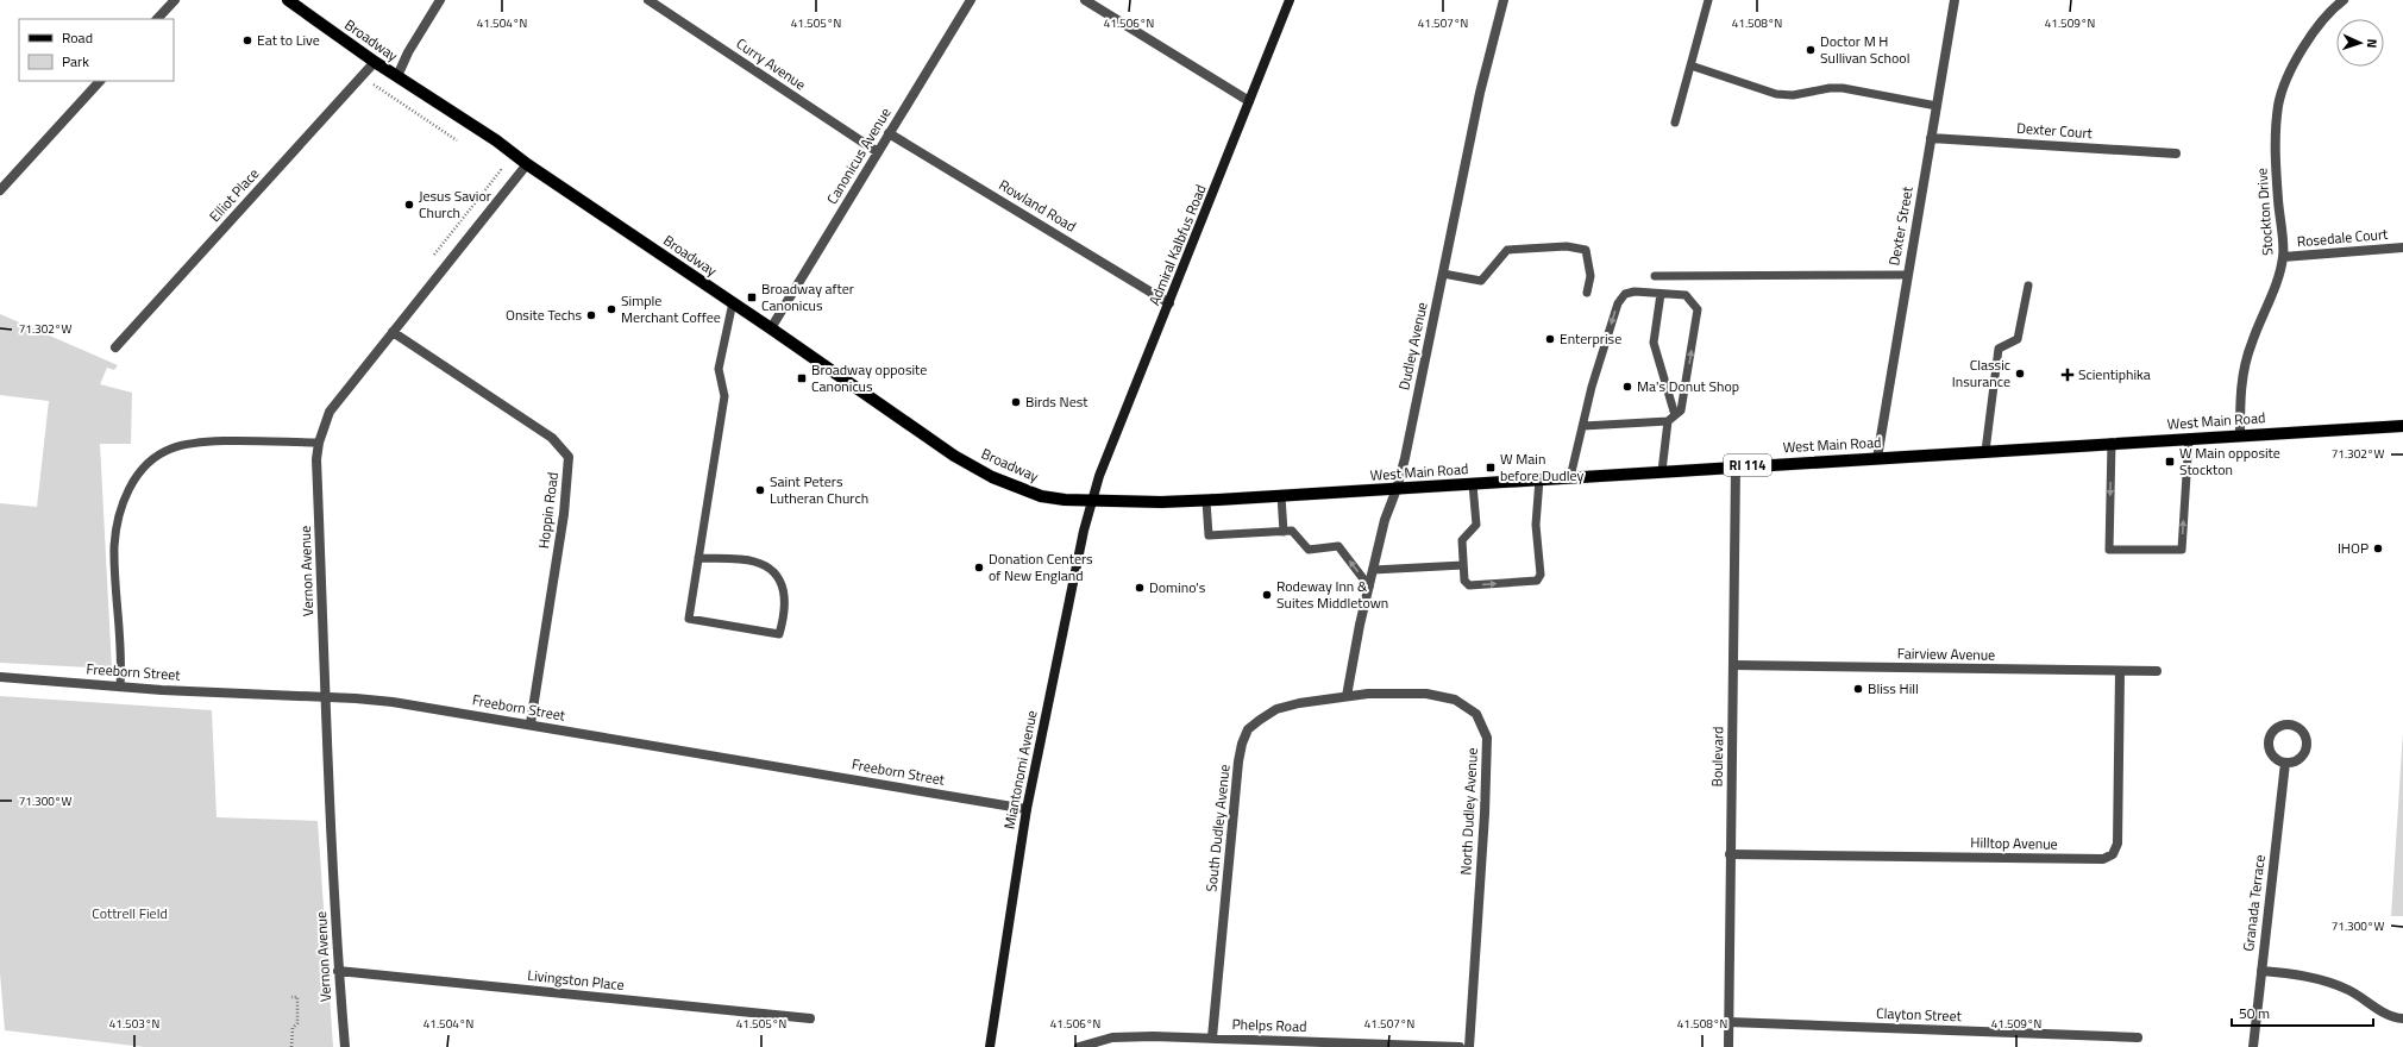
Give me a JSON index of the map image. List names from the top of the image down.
{
  "streets": {
    "main road": [
      "Broadway",
      "Admiral Kalbfus Road",
      "West Main Road",
      "RI 114",
      "Miantonomi Avenue"
    ],
    "street": [
      "Curry Avenue",
      "Dexter Court",
      "Canonicus Avenue",
      "Elliot Place",
      "Rowland Road",
      "Stockton Drive",
      "Dexter Street",
      "Rosedale Court",
      "Dudley Avenue",
      "Hoppin Road",
      "Vernon Avenue",
      "Fairview Avenue",
      "Freeborn Street",
      "Boulevard",
      "North Dudley Avenue",
      "South Dudley Avenue",
      "Hilltop Avenue",
      "Granada Terrace",
      "Livingston Place",
      "Clayton Street",
      "Phelps Road"
    ]
  },
  "crossings": [
    ["Broadway", "Canonicus Avenue"],
    ["Broadway", "Elliot Place"],
    ["Broadway", "Admiral Kalbfus Road"],
    ["Broadway", "West Main Road"],
    ["Broadway", "Vernon Avenue"],
    ["Broadway", "Miantonomi Avenue"],
    ["Curry Avenue", "Canonicus Avenue"],
    ["Dexter Court", "Dexter Street"],
    ["Canonicus Avenue", "Rowland Road"],
    ["Rowland Road", "Admiral Kalbfus Road"],
    ["Stockton Drive", "Rosedale Court"],
    ["Stockton Drive", "West Main Road"],
    ["Dexter Street", "West Main Road"],
    ["Admiral Kalbfus Road", "West Main Road"],
    ["Admiral Kalbfus Road", "Miantonomi Avenue"],
    ["Dudley Avenue", "West Main Road"],
    ["Dudley Avenue", "North Dudley Avenue"],
    ["Dudley Avenue", "South Dudley Avenue"],
    ["West Main Road", "Boulevard"],
    ["West Main Road", "Miantonomi Avenue"],
    ["Hoppin Road", "Vernon Avenue"],
    ["Hoppin Road", "Freeborn Street"],
    ["Vernon Avenue", "Freeborn Street"],
    ["Vernon Avenue", "Livingston Place"],
    ["Fairview Avenue", "Boulevard"],
    ["Fairview Avenue", "Hilltop Avenue"],
    ["Freeborn Street", "Miantonomi Avenue"],
    ["Boulevard", "Hilltop Avenue"],
    ["Boulevard", "Clayton Street"],
    ["North Dudley Avenue", "South Dudley Avenue"],
    ["South Dudley Avenue", "Phelps Road"]
  ],
  "parks": ["Cottrell Field"],
  "places": {
    "other": [
      "Eat to Live",
      "Doctor M H Sullivan School",
      "Jesus Savior Church",
      "Simple Merchant Coffee",
      "Onsite Techs",
      "Enterprise",
      "Classic Insurance",
      "Ma's Donut Shop",
      "Birds Nest",
      "Saint Peters Lutheran Church",
      "IHOP",
      "Donation Centers of New England",
      "Domino's",
      "Rodeway Inn & Suites Middletown",
      "Bliss Hill"
    ],
    "transit": [
      "Broadway after Canonicus",
      "Broadway opposite Canonicus",
      "W Main opposite Stockton",
      "W Main before Dudley"
    ],
    "health": ["Scientiphika"]
  },
  "legend": ["Road", "Park"],
  "scale_bar": "50 m",
  "north": "right",
  "coordinates": [
    "41.504°N",
    "41.505°N",
    "41.506°N",
    "41.507°N",
    "41.508°N",
    "41.509°N",
    "71.302°W",
    "71.300°W",
    "41.503°N"
  ]
}
